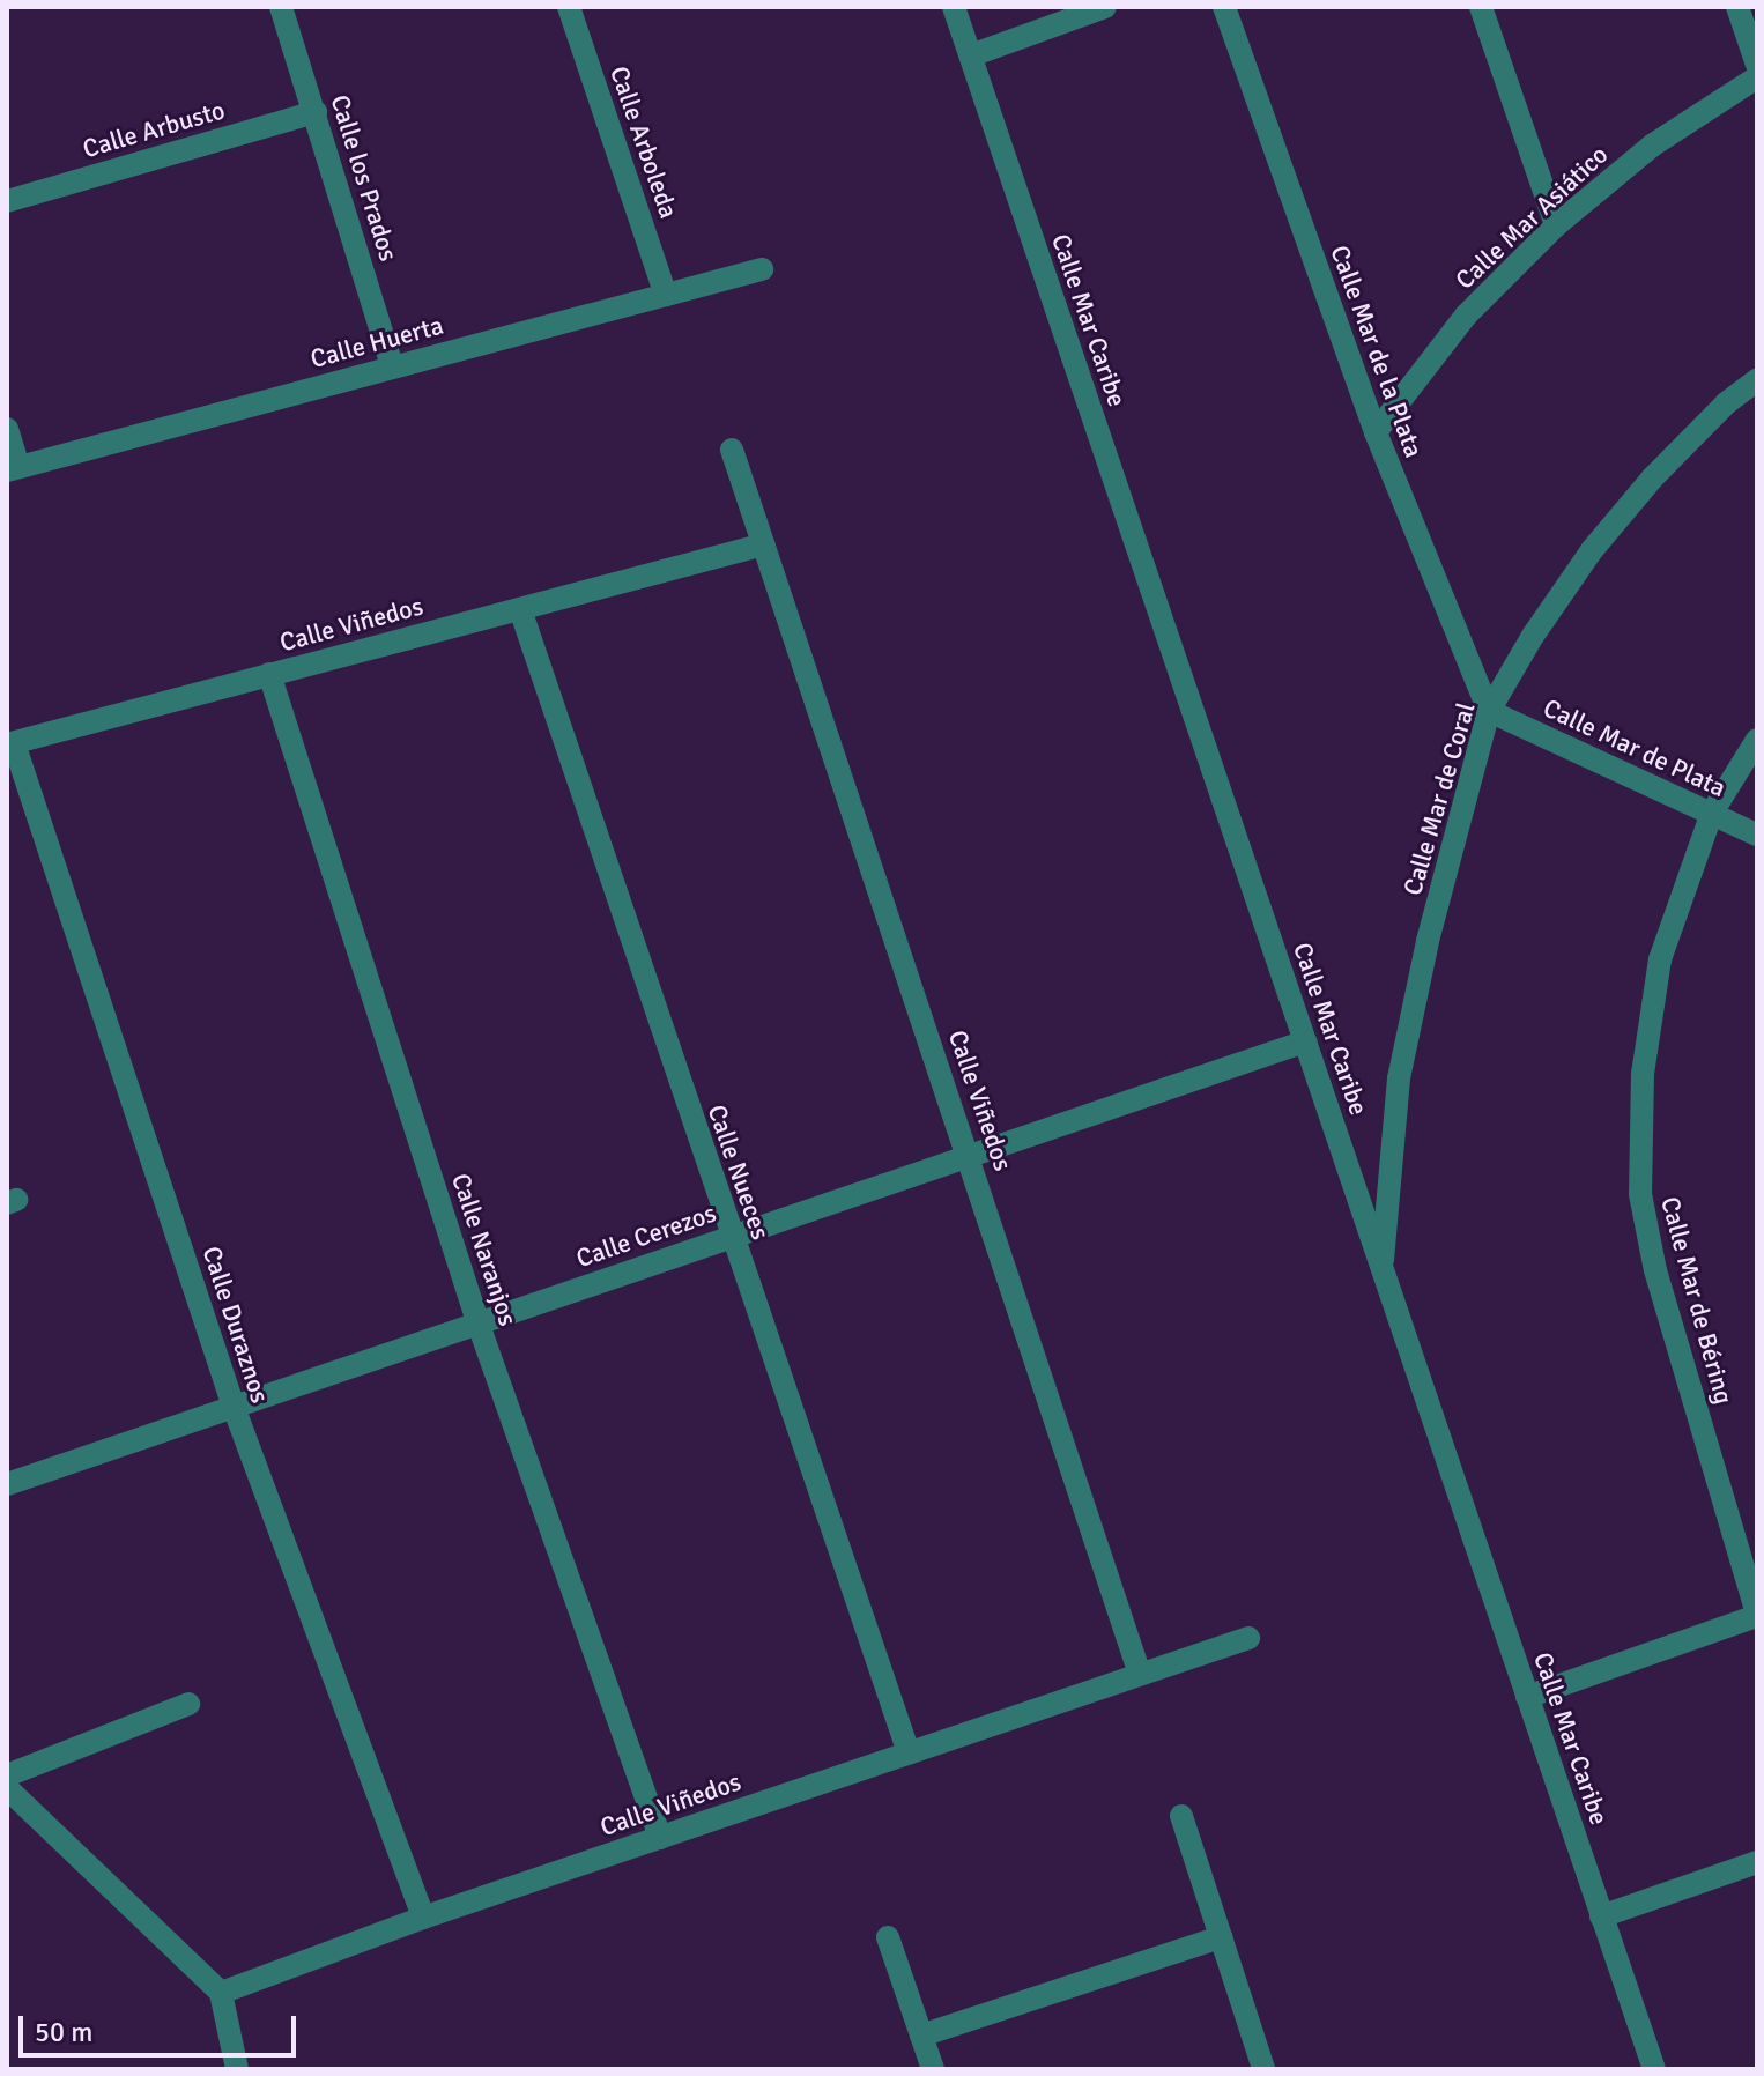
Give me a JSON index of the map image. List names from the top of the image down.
{
  "streets": {
    "street": [
      "Calle Arbusto",
      "Calle Arboleda",
      "Calle los Prados",
      "Calle Mar Asiático",
      "Calle Mar Caribe",
      "Calle Huerta",
      "Calle Mar de la Plata",
      "Calle Viñedos",
      "Calle Mar de Plata",
      "Calle Mar de Coral",
      "Calle Nueces",
      "Calle Cerezos",
      "Calle Naranjos",
      "Calle Mar de Béring",
      "Calle Duraznos"
    ]
  },
  "crossings": [
    ["Calle Arbusto", "Calle los Prados"],
    ["Calle Arboleda", "Calle Huerta"],
    ["Calle los Prados", "Calle Huerta"],
    ["Calle Mar Asiático", "Calle Mar de la Plata"],
    ["Calle Mar Caribe", "Calle Mar de Coral"],
    ["Calle Mar Caribe", "Calle Cerezos"],
    ["Calle Mar de la Plata", "Calle Mar de Plata"],
    ["Calle Mar de la Plata", "Calle Mar de Coral"],
    ["Calle Viñedos", "Calle Nueces"],
    ["Calle Viñedos", "Calle Cerezos"],
    ["Calle Viñedos", "Calle Naranjos"],
    ["Calle Viñedos", "Calle Duraznos"],
    ["Calle Mar de Plata", "Calle Mar de Coral"],
    ["Calle Mar de Plata", "Calle Mar de Béring"],
    ["Calle Nueces", "Calle Cerezos"],
    ["Calle Cerezos", "Calle Naranjos"],
    ["Calle Cerezos", "Calle Duraznos"]
  ],
  "scale_bar": "50 m"
}
